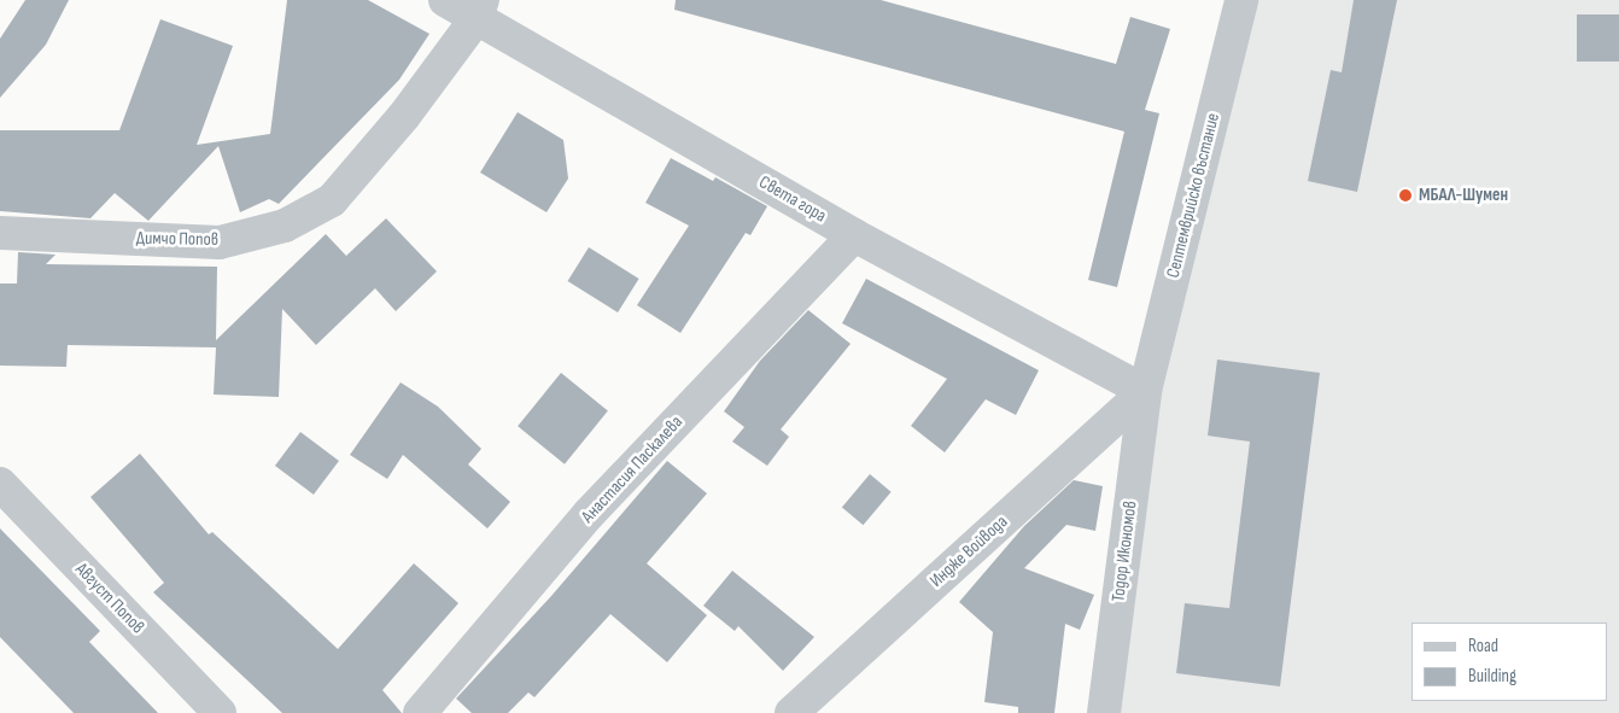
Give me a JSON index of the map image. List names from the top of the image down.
{
  "streets": {
    "street": [
      "Септемврийско въстание",
      "Света гора",
      "Димчо Попов",
      "Анастасия Паскалева",
      "Индже Войвода",
      "Тодор Икономов",
      "Август Попов"
    ]
  },
  "crossings": [
    ["Септемврийско въстание", "Света гора"],
    ["Септемврийско въстание", "Индже Войвода"],
    ["Септемврийско въстание", "Тодор Икономов"],
    ["Света гора", "Димчо Попов"],
    ["Света гора", "Анастасия Паскалева"],
    ["Света гора", "Индже Войвода"],
    ["Света гора", "Тодор Икономов"],
    ["Индже Войвода", "Тодор Икономов"]
  ],
  "places": ["МБАЛ-Шумен"],
  "legend": ["Road", "Building"]
}
